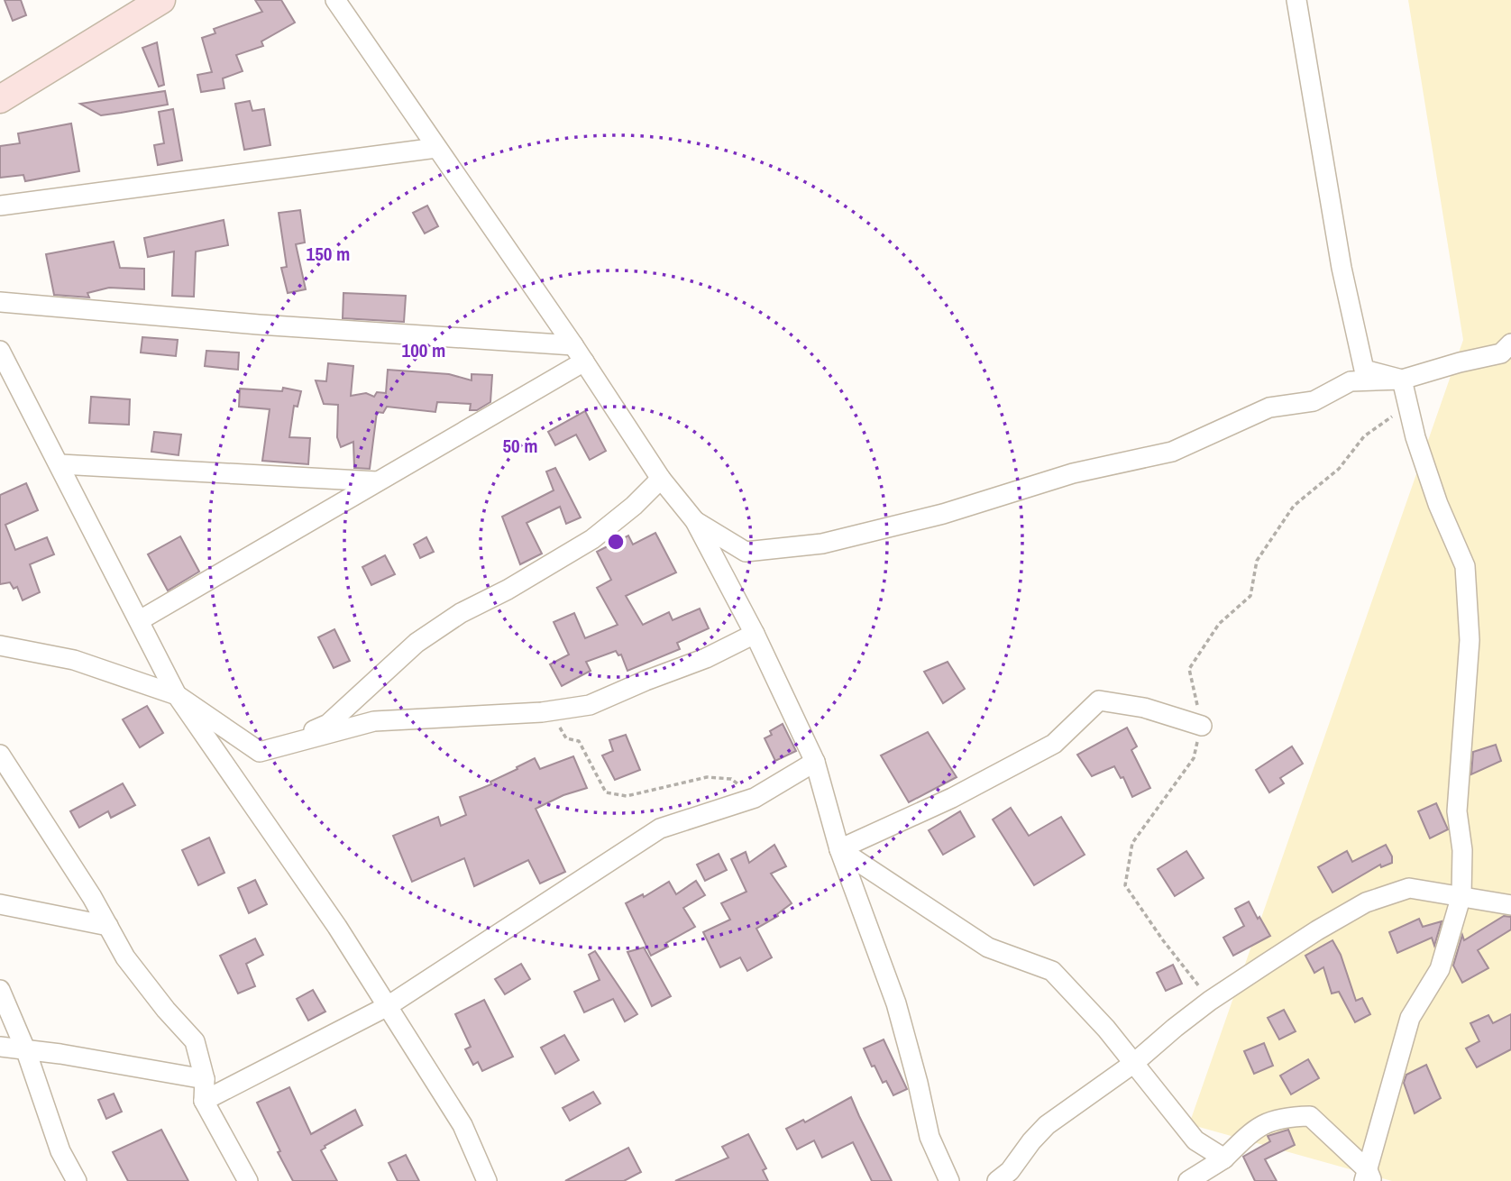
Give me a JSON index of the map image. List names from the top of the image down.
{
  "rings": ["150 m", "100 m", "50 m"]
}
